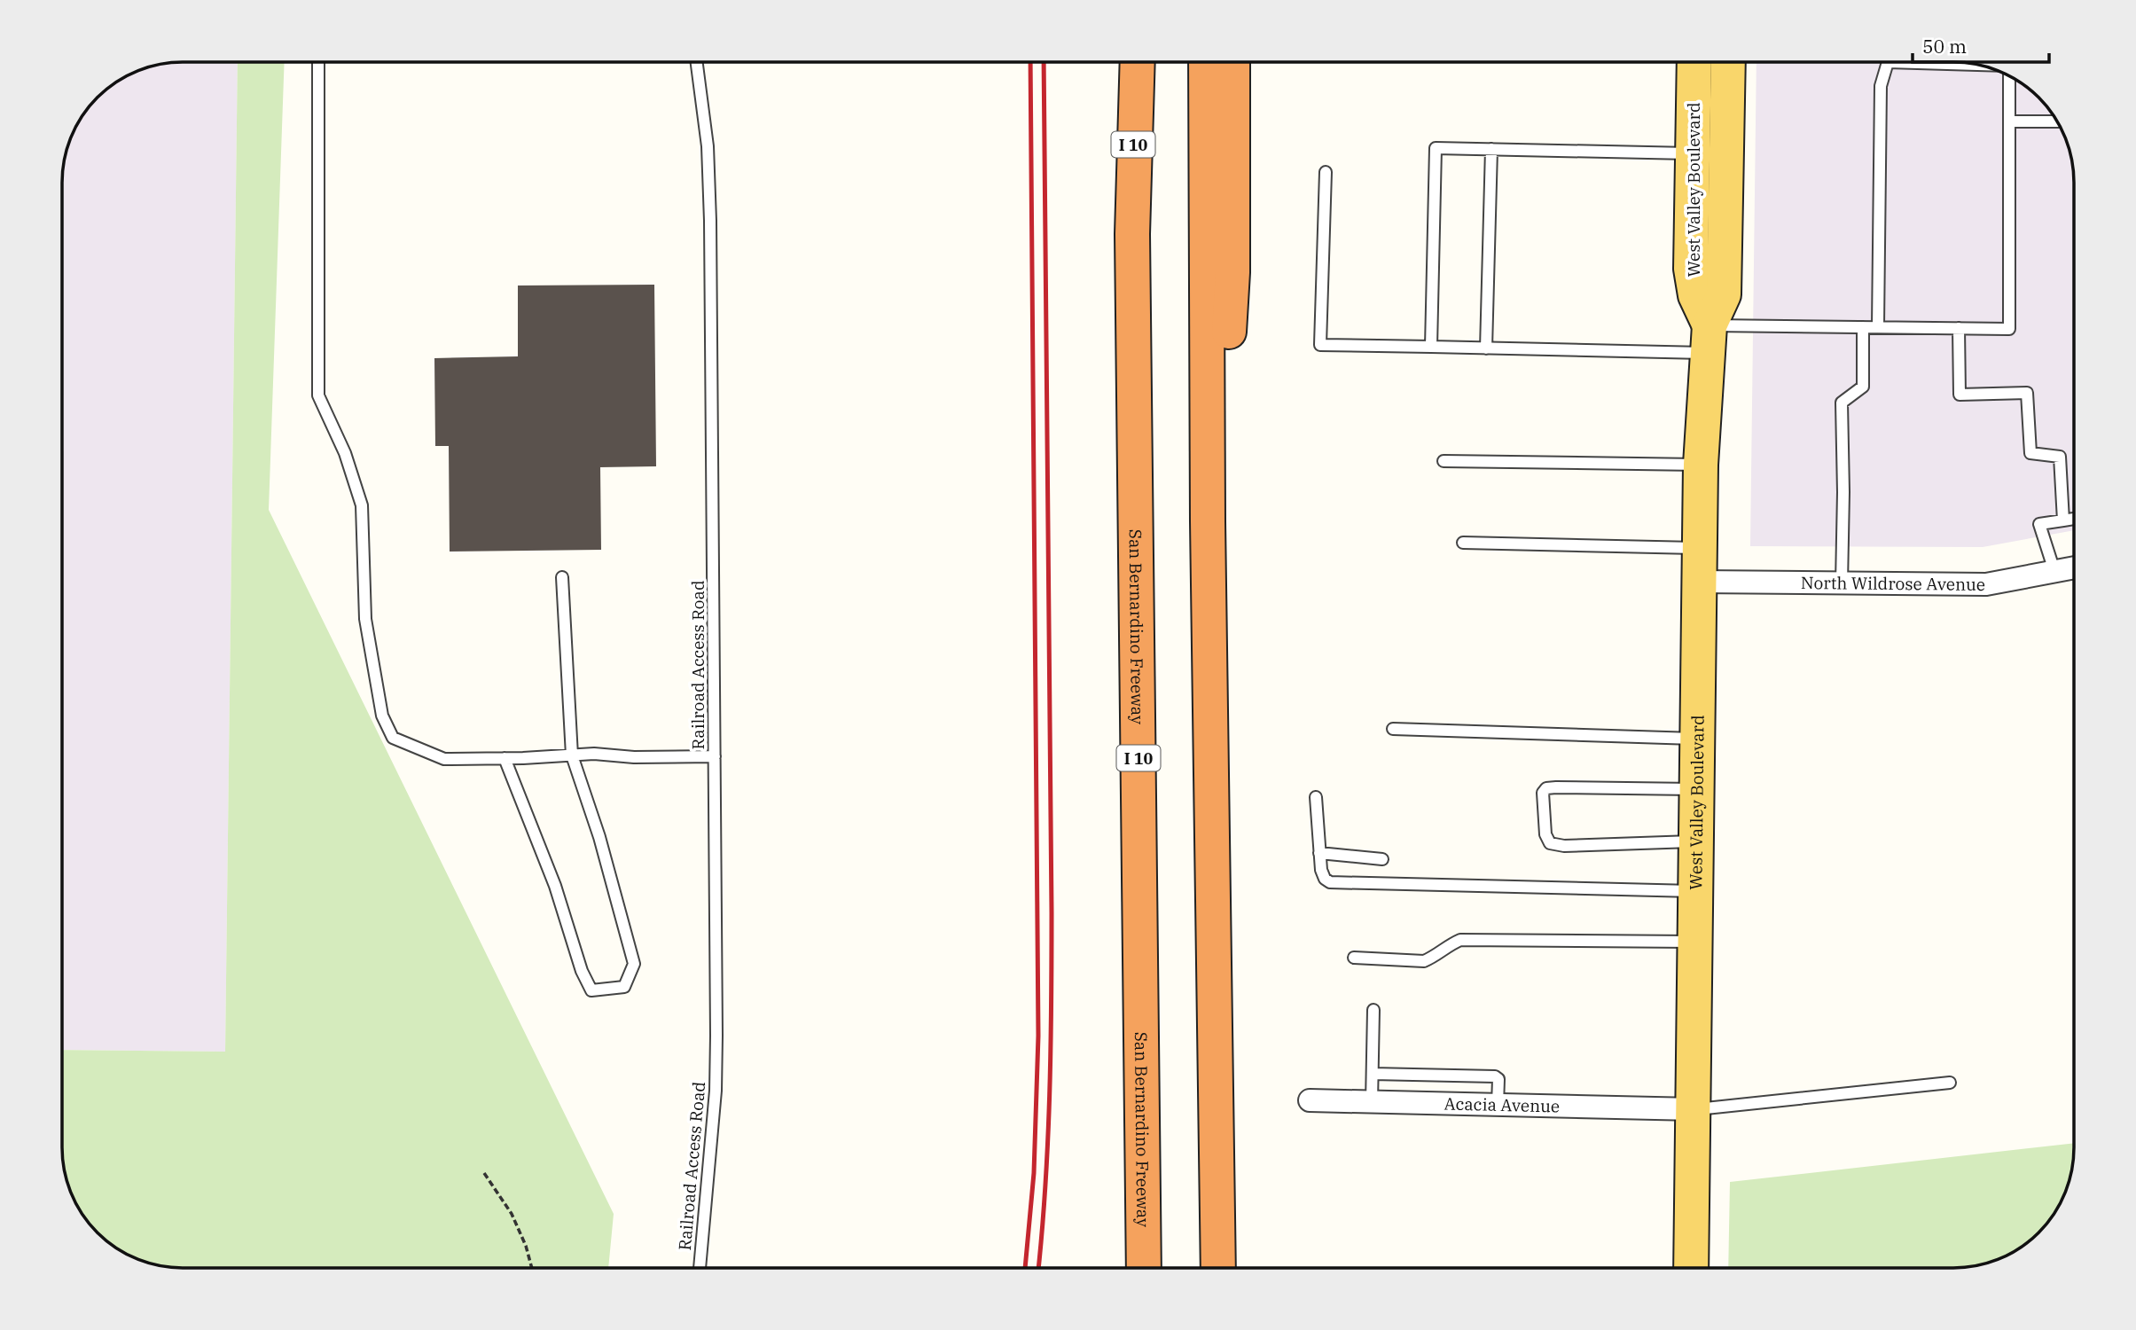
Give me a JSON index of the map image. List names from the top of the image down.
{
  "streets": {
    "highway": ["I 10", "San Bernardino Freeway"],
    "main road": ["West Valley Boulevard"],
    "street": ["North Wildrose Avenue", "Acacia Avenue"],
    "lane": ["Railroad Access Road"]
  },
  "crossings": [
    ["West Valley Boulevard", "North Wildrose Avenue"],
    ["West Valley Boulevard", "Acacia Avenue"]
  ],
  "scale_bar": "50 m"
}
